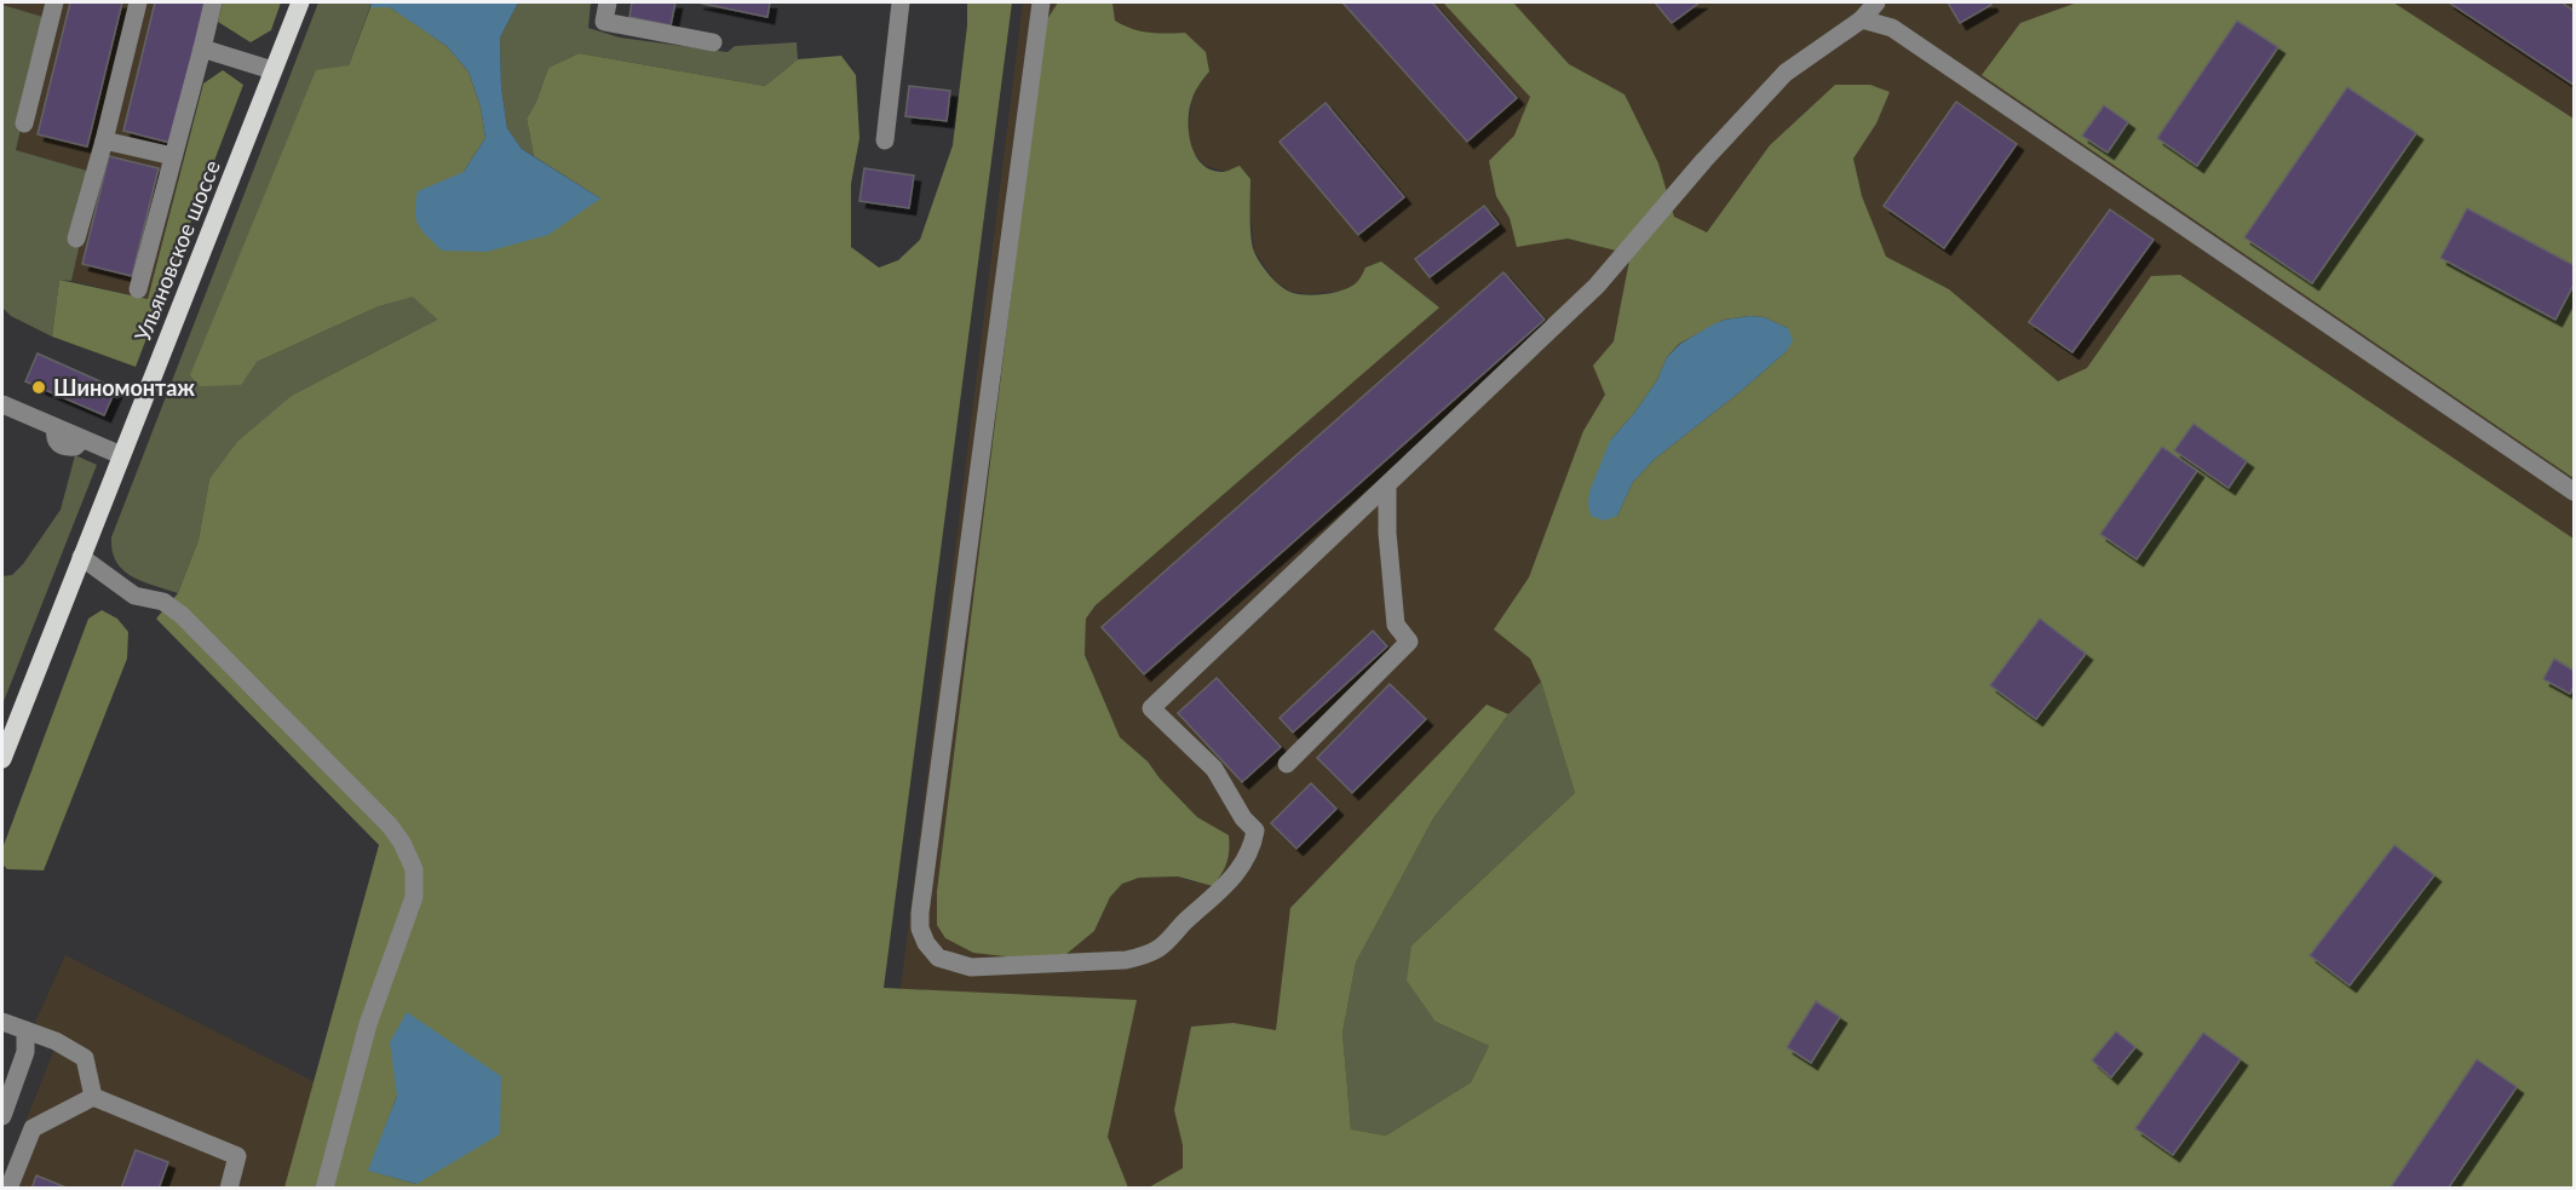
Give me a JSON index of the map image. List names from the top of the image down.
{
  "streets": {
    "main road": ["Ульяновское шоссе"]
  },
  "places": ["Шиномонтаж"]
}
